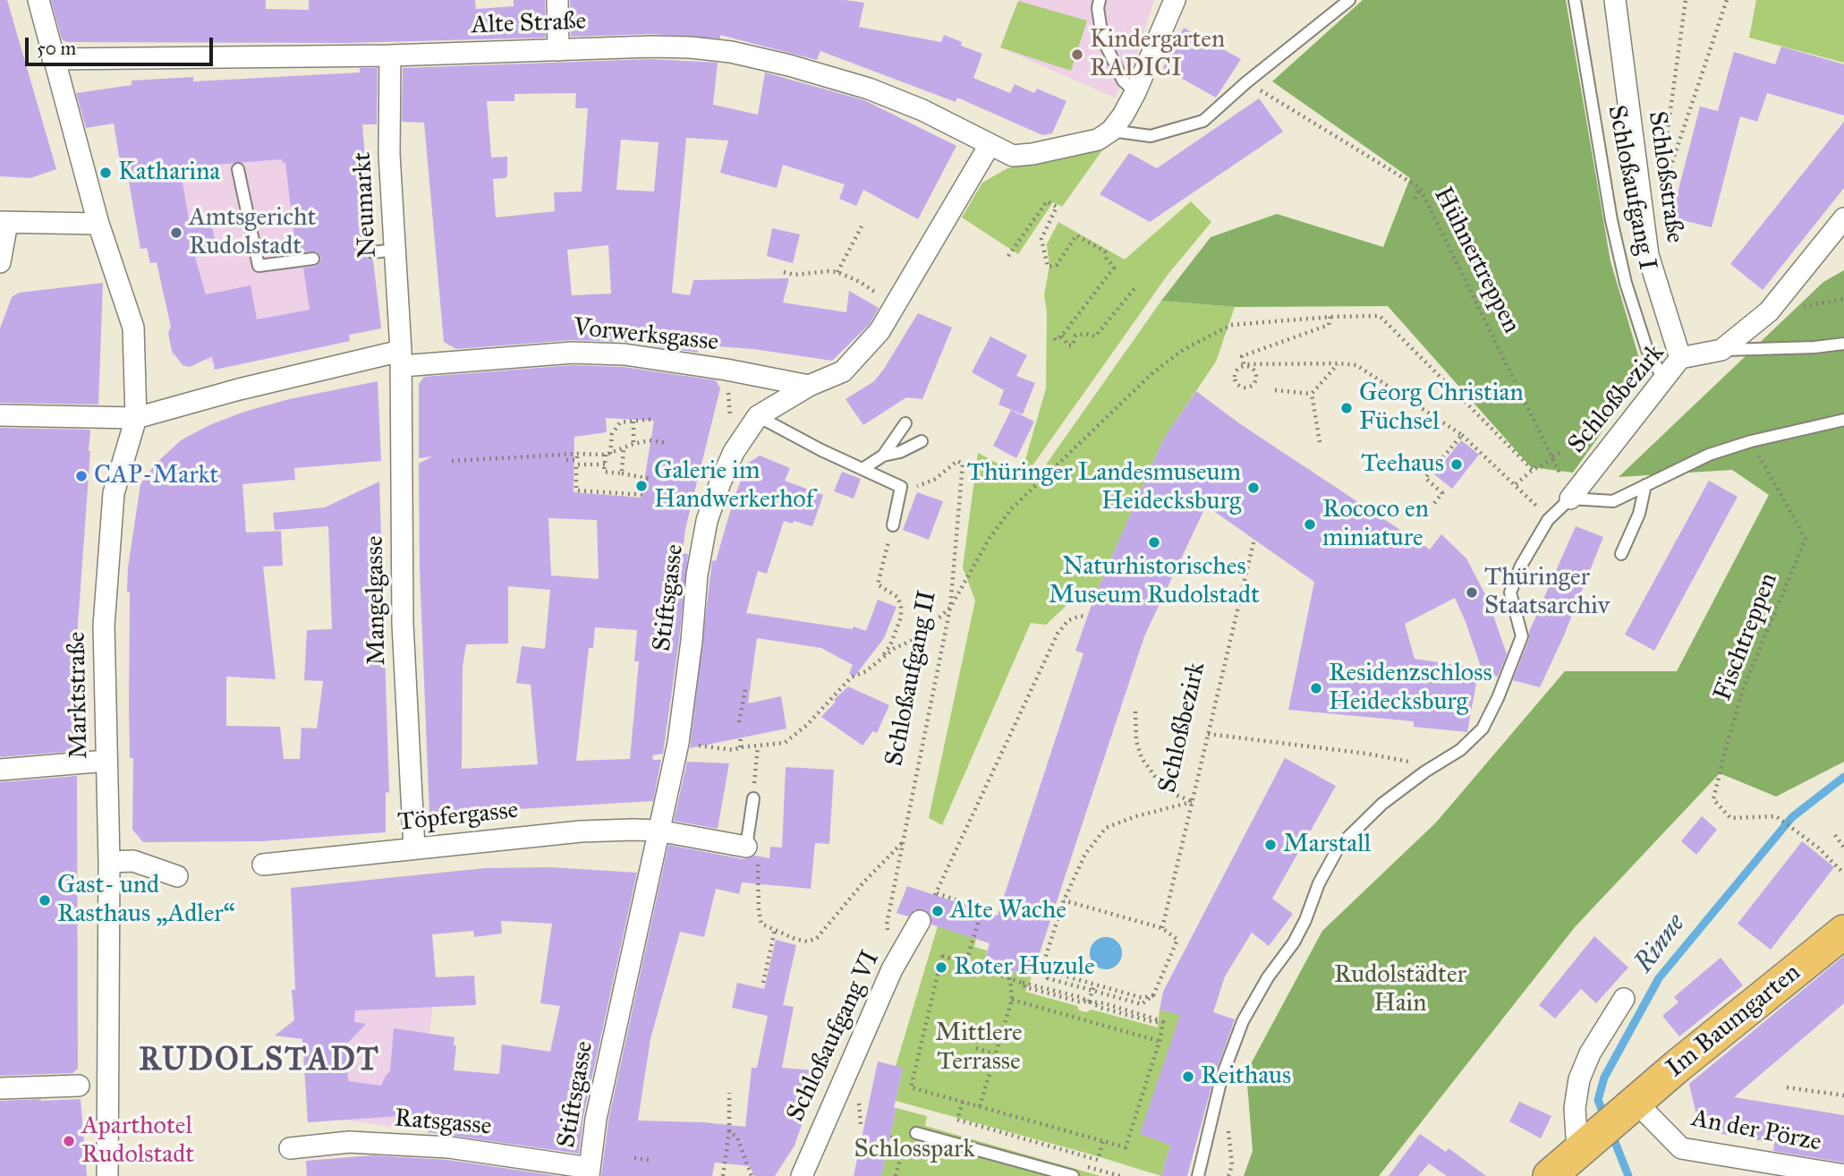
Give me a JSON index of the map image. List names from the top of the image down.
{
  "streets": {
    "main road": ["Im Baumgarten"],
    "street": [
      "Alte Straße",
      "Schloßstraße",
      "Neumarkt",
      "Vorwerksgasse",
      "Schloßbezirk",
      "Stiftsgasse",
      "Mangelgasse",
      "Marktstraße",
      "Töpfergasse",
      "Schloßaufgang VI",
      "Ratsgasse",
      "An der Pörze"
    ],
    "lane": ["Schloßaufgang I"],
    "path": ["Hühnertreppen", "Fischtreppen", "Schloßaufgang II"]
  },
  "crossings": [
    ["Alte Straße", "Neumarkt"],
    ["Alte Straße", "Stiftsgasse"],
    ["Alte Straße", "Marktstraße"],
    ["Schloßstraße", "Schloßbezirk"],
    ["Schloßaufgang I", "Schloßbezirk"],
    ["Neumarkt", "Vorwerksgasse"],
    ["Neumarkt", "Mangelgasse"],
    ["Hühnertreppen", "Schloßbezirk"],
    ["Vorwerksgasse", "Stiftsgasse"],
    ["Vorwerksgasse", "Mangelgasse"],
    ["Vorwerksgasse", "Marktstraße"],
    ["Stiftsgasse", "Töpfergasse"],
    ["Stiftsgasse", "Ratsgasse"],
    ["Mangelgasse", "Töpfergasse"],
    ["Schloßaufgang II", "Schloßaufgang VI"],
    ["Im Baumgarten", "An der Pörze"]
  ],
  "districts": ["RUDOLSTADT"],
  "water": ["Rinne"],
  "parks": ["Rudolstädter Hain", "Mittlere Terrasse", "Schlosspark"],
  "places": [
    "Kindergarten RADICI",
    "Katharina",
    "Amtsgericht Rudolstadt",
    "Georg Christian Füchsel",
    "Teehaus",
    "CAP-Markt",
    "Galerie im Handwerkerhof",
    "Thüringer Landesmuseum Heidecksburg",
    "Rococo en miniature",
    "Naturhistorisches Museum Rudolstadt",
    "Thüringer Staatsarchiv",
    "Residenzschloss Heidecksburg",
    "Marstall",
    "Gast- und Rasthaus „Adler“",
    "Alte Wache",
    "Roter Huzule",
    "Reithaus",
    "Aparthotel Rudolstadt"
  ],
  "scale_bar": "50 m"
}
